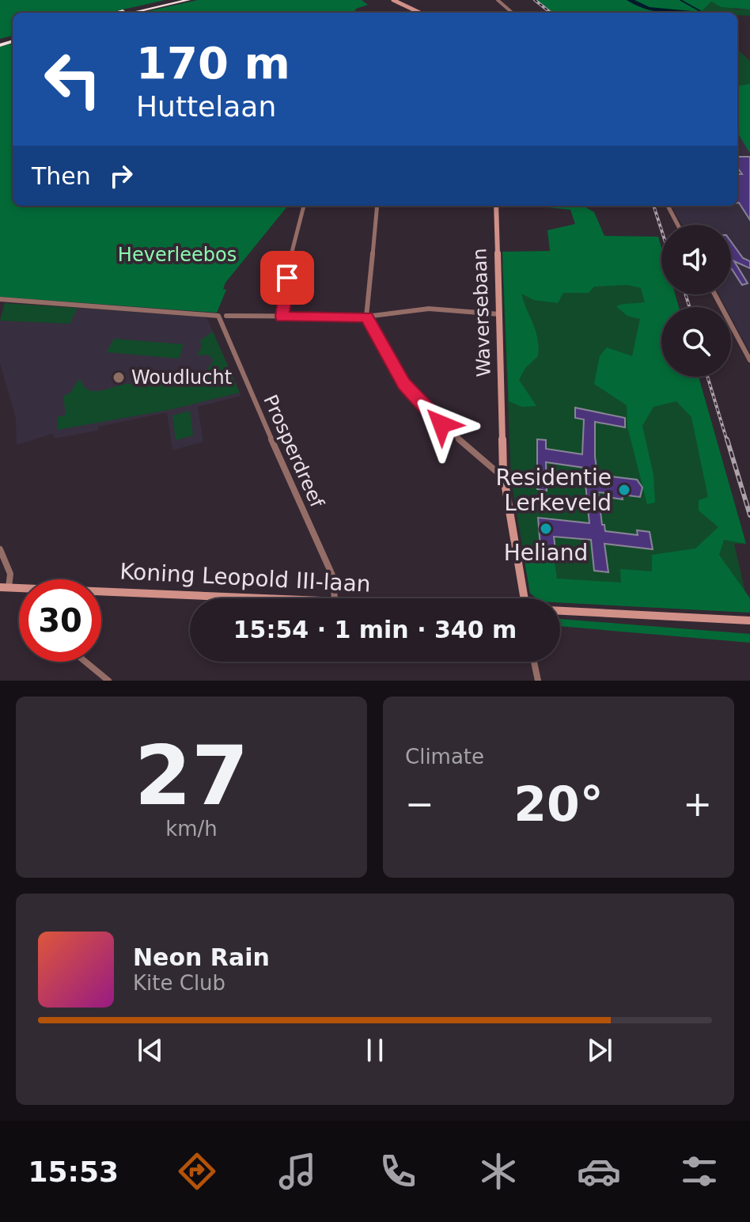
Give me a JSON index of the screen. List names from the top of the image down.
{
  "streets": {
    "street": ["Waversebaan", "Prosperdreef", "Koning Leopold III-laan"]
  },
  "parks": ["Heverleebos"],
  "places": ["Woudlucht", "Residentie Lerkeveld", "Heliand"],
  "page": {
    "turn": ["170 m", "Huttelaan"],
    "then": "Then",
    "limit": "30",
    "trip": "15:54 · 1 min · 340 m",
    "tile": [
      ["27", "km/h"],
      "Climate"
    ],
    "heat": ["−", "20°", "+"],
    "song": ["Neon Rain", "Kite Club"],
    "tabs": "15:53"
  }
}
